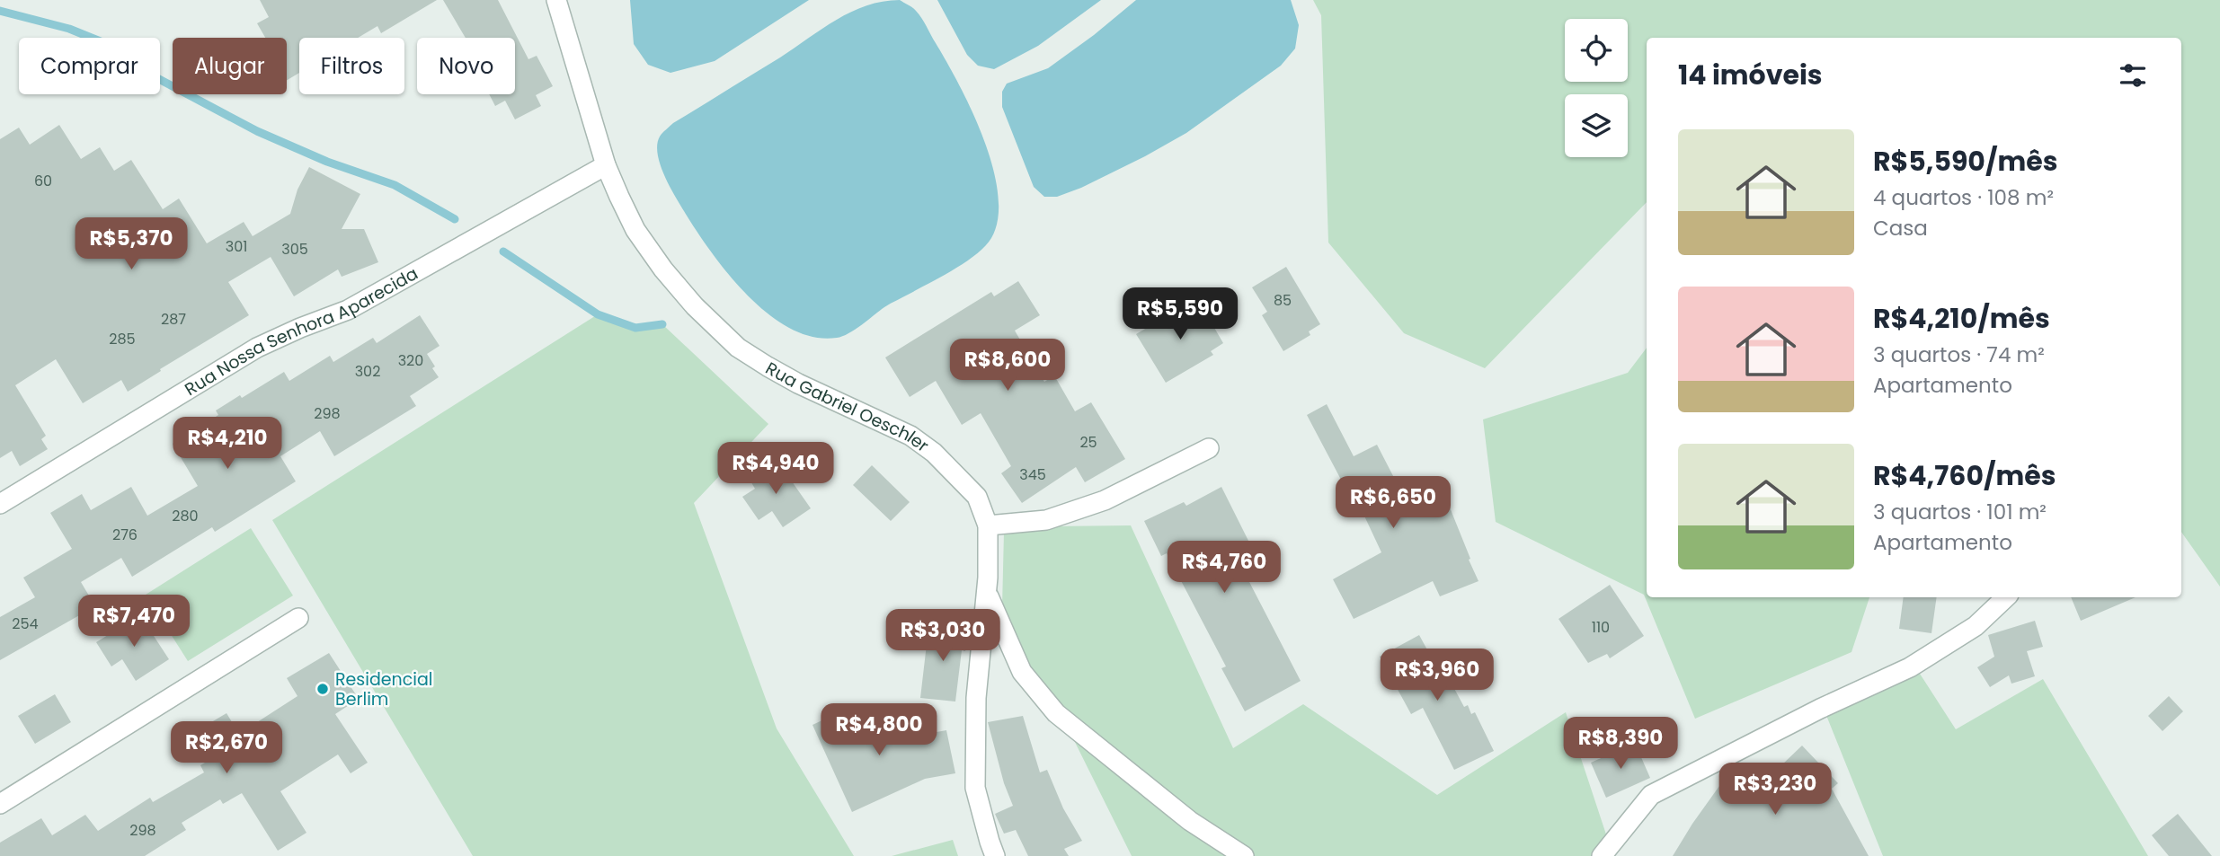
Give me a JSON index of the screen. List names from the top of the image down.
{
  "streets": {
    "street": ["Rua Nossa Senhora Aparecida", "Rua Gabriel Oeschler"]
  },
  "crossings": [
    ["Rua Nossa Senhora Aparecida", "Rua Gabriel Oeschler"]
  ],
  "places": ["Residencial Berlim"],
  "house_numbers": [
    "60",
    "301",
    "305",
    "85",
    "287",
    "285",
    "320",
    "302",
    "298",
    "25",
    "345",
    "280",
    "276",
    "254",
    "110",
    "298"
  ],
  "page": {
    "chip": [
      "Comprar",
      "Alugar",
      "Filtros",
      "Novo"
    ],
    "heading": "14 imóveis",
    "list": [
      {
        "name": "R$5,590/mês",
        "note": "4 quartos · 108 m² · Casa"
      },
      {
        "name": "R$4,210/mês",
        "note": "3 quartos · 74 m² · Apartamento"
      },
      {
        "name": "R$4,760/mês",
        "note": "3 quartos · 101 m² · Apartamento"
      }
    ],
    "price": [
      "R$5,370",
      "R$5,590",
      "R$8,600",
      "R$4,210",
      "R$4,940",
      "R$6,650",
      "R$4,760",
      "R$7,470",
      "R$3,030",
      "R$3,960",
      "R$4,800",
      "R$8,390",
      "R$2,670",
      "R$3,230"
    ]
  }
}
